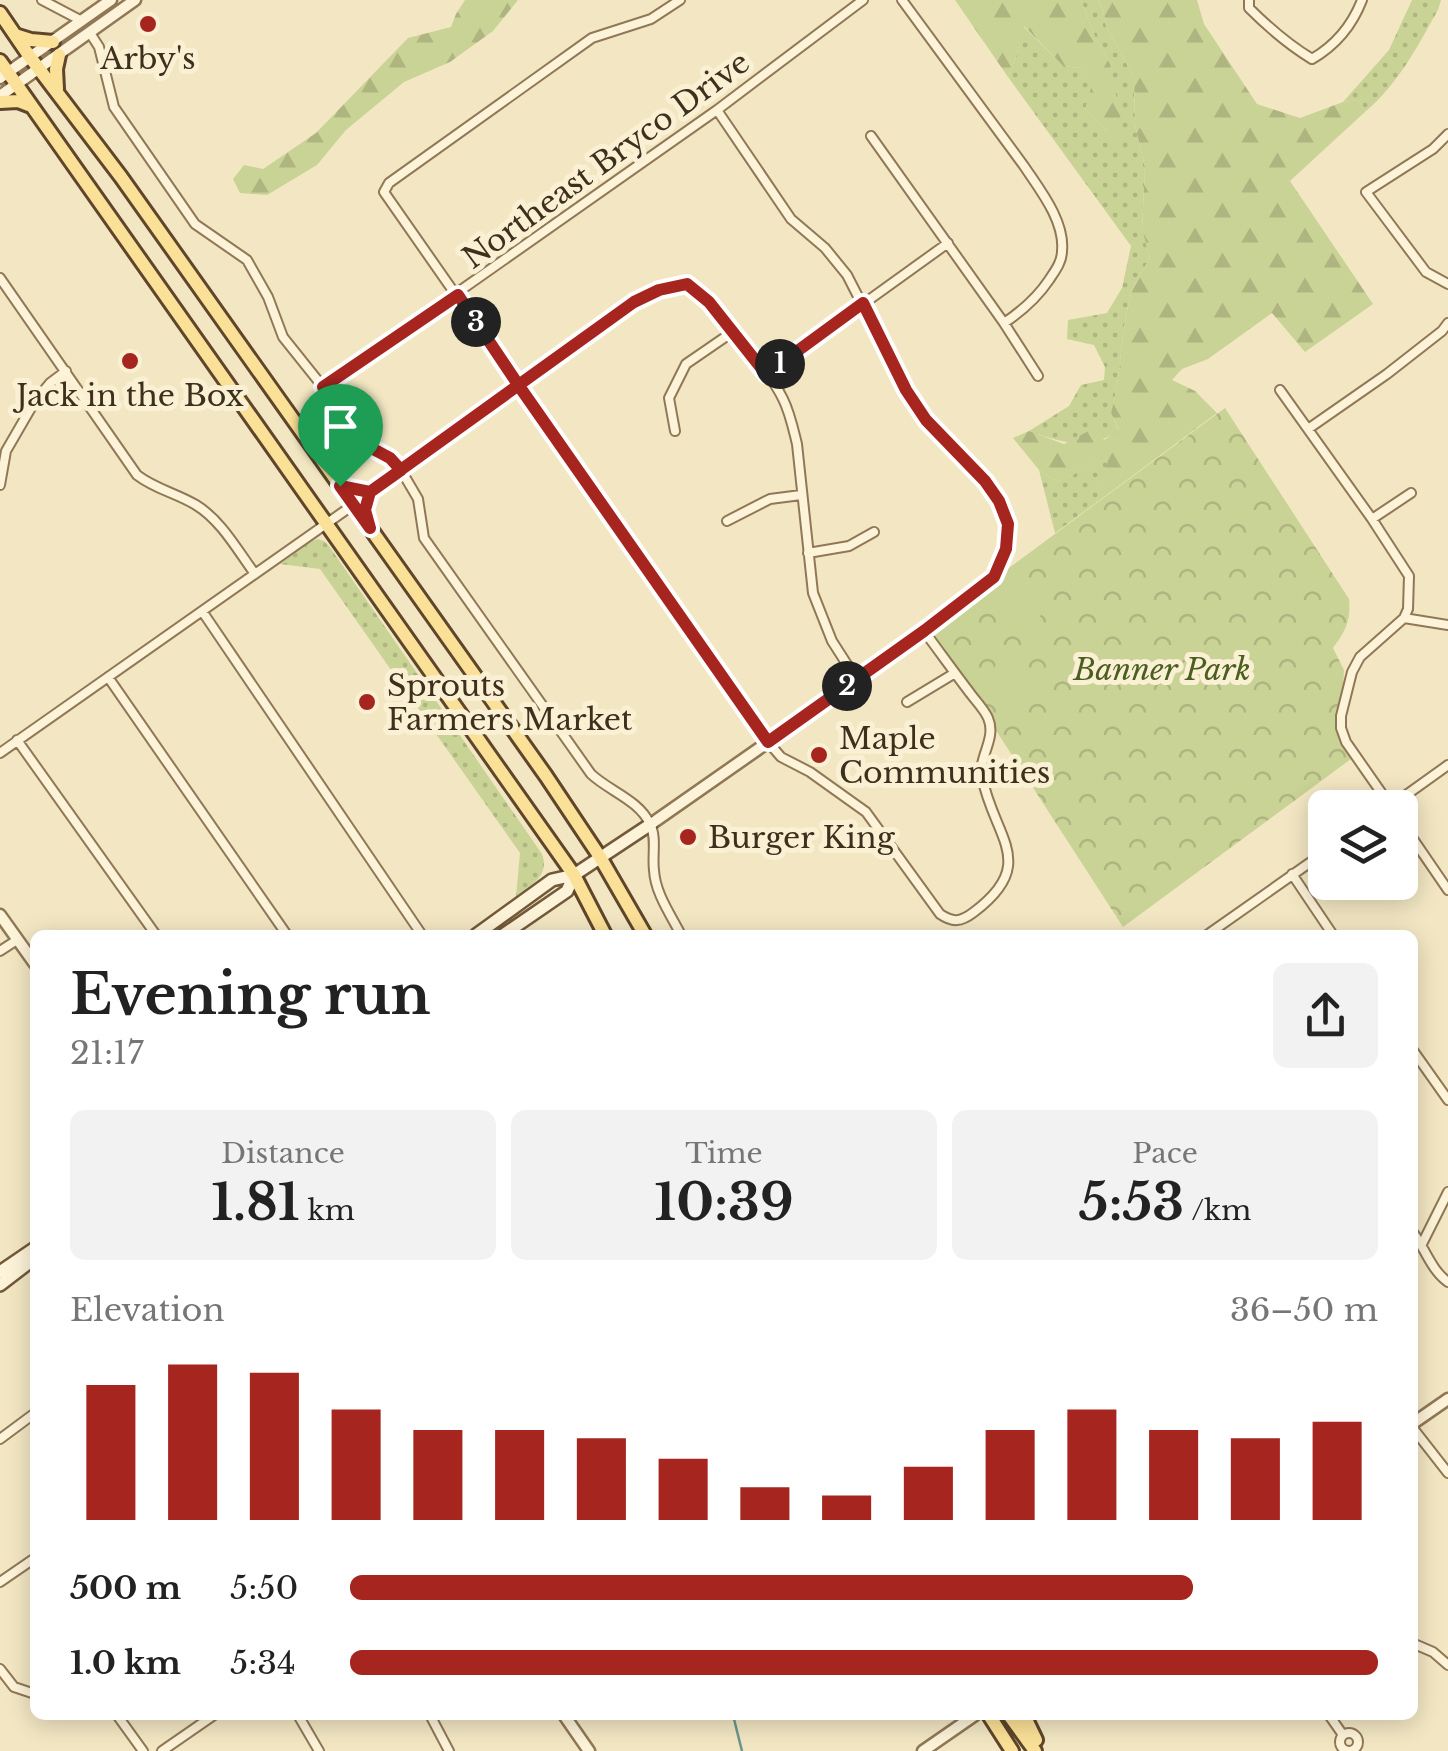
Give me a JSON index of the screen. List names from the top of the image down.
{
  "streets": {
    "street": ["Northeast Bryco Drive"]
  },
  "parks": ["Banner Park"],
  "places": [
    "Arby's",
    "Jack in the Box",
    "Sprouts Farmers Market",
    "Maple Communities",
    "Burger King"
  ],
  "page": {
    "pins": ["3", "1", "2"],
    "heading": ["Evening run", "21:17"],
    "stats": [
      ["Distance", "1.81 km"],
      ["Time", "10:39"],
      ["Pace", "5:53 /km"]
    ],
    "chart": ["Elevation", "36–50 m"],
    "list": [
      {
        "name": "500 m",
        "note": "5:50"
      },
      {
        "name": "1.0 km",
        "note": "5:34"
      }
    ]
  }
}
